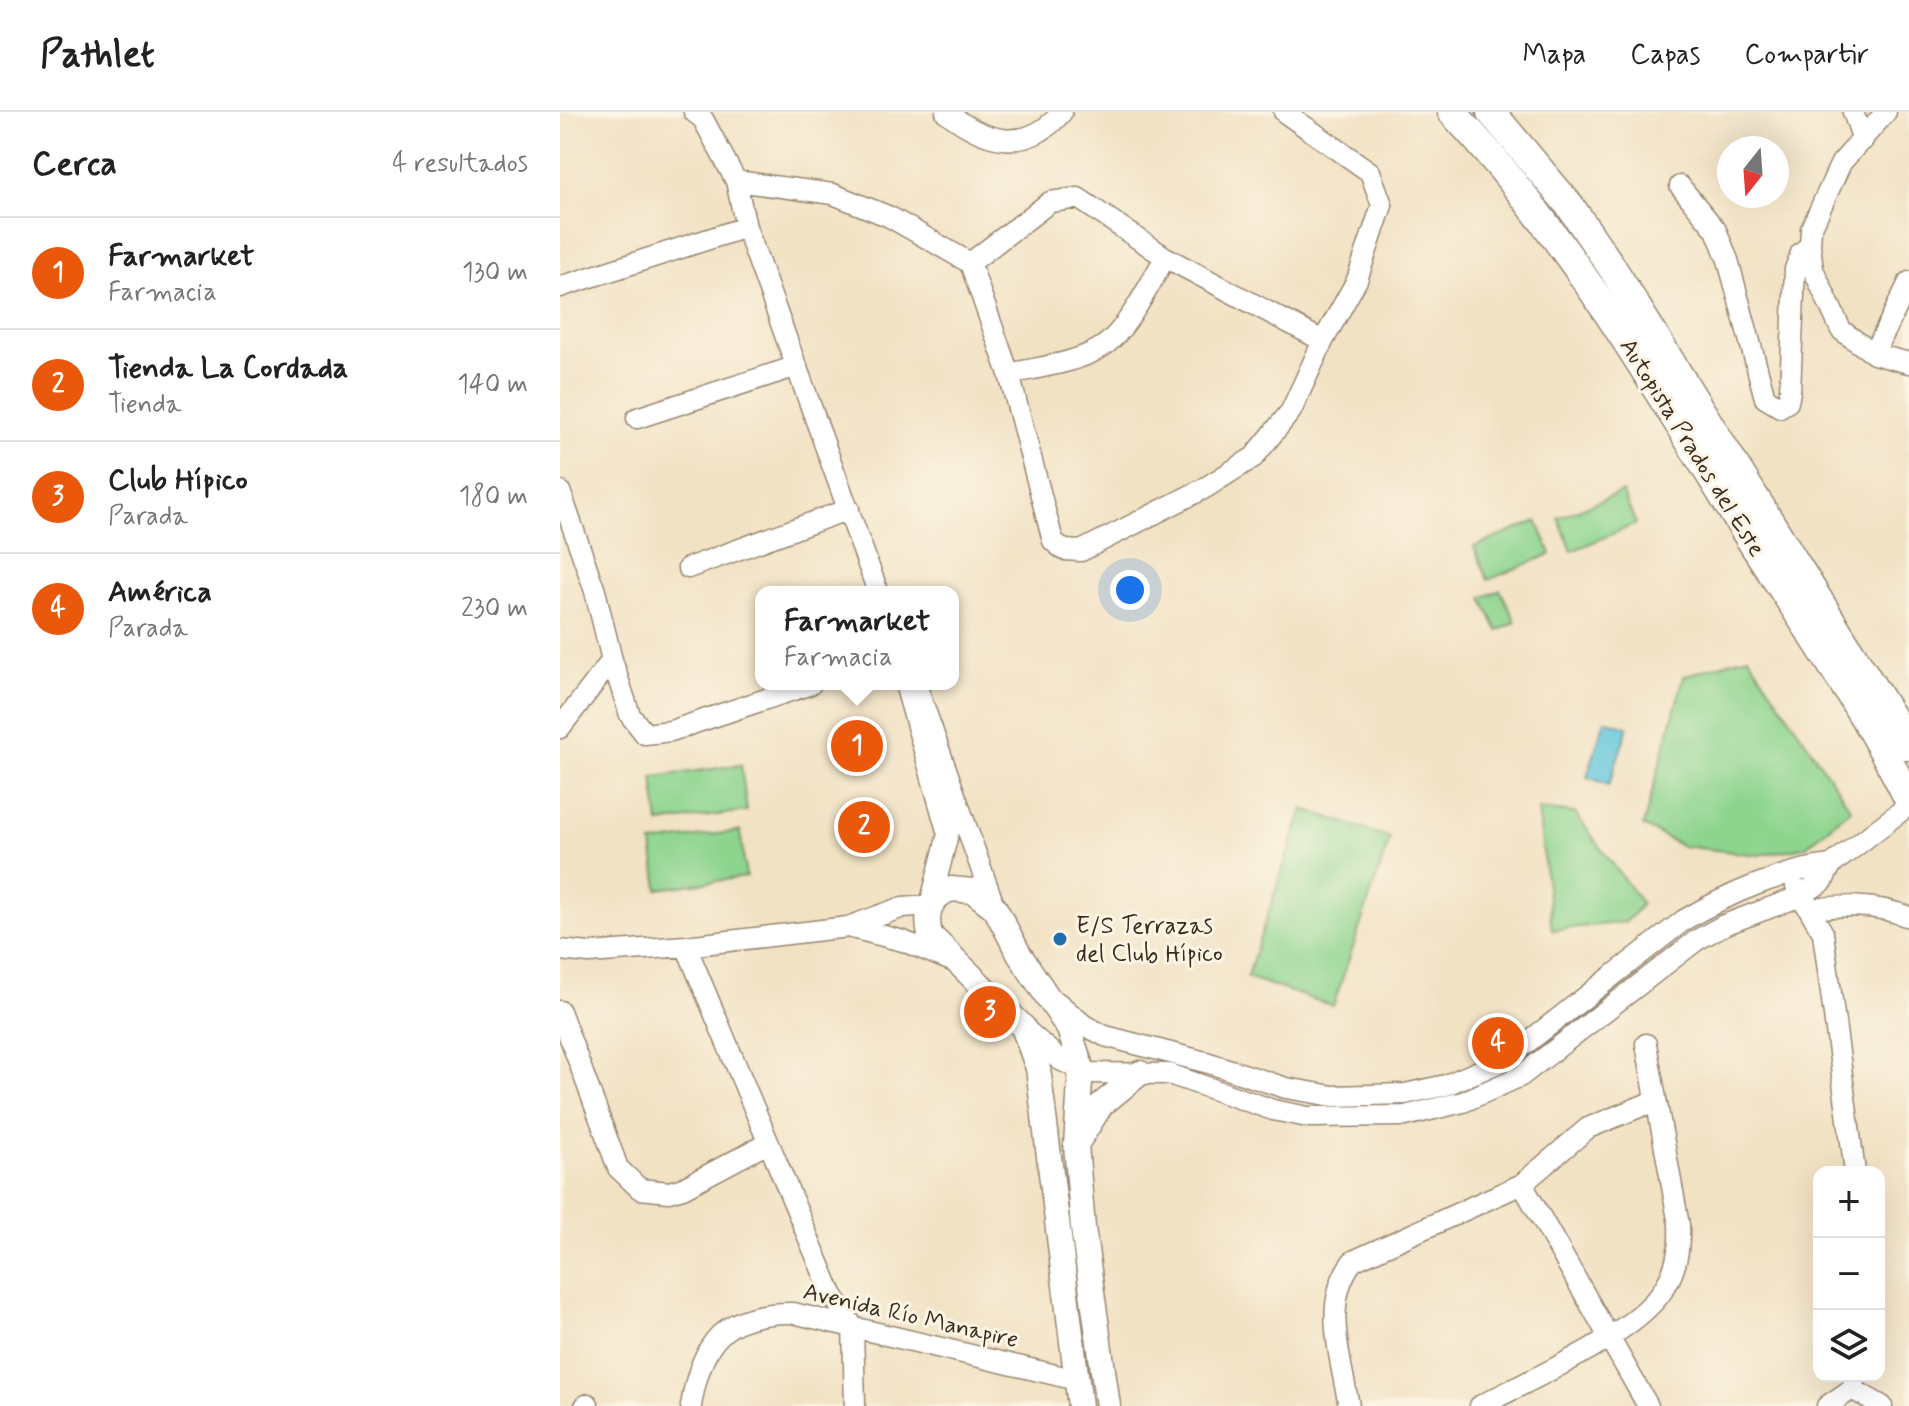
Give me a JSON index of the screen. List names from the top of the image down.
{
  "streets": {
    "highway": ["Autopista Prados del Este"],
    "street": ["Avenida Río Manapire"]
  },
  "places": ["E/S Terrazas del Club Hípico"],
  "north": "bottom",
  "page": {
    "header": "Pathlet",
    "nav": ["Mapa", "Capas", "Compartir"],
    "heading": ["Cerca", "4 resultados"],
    "list": [
      {
        "mark": "1",
        "name": "Farmarket",
        "note": "Farmacia",
        "value": "130 m"
      },
      {
        "mark": "2",
        "name": "Tienda La Cordada",
        "note": "Tienda",
        "value": "140 m"
      },
      {
        "mark": "3",
        "name": "Club Hípico",
        "note": "Parada",
        "value": "180 m"
      },
      {
        "mark": "4",
        "name": "América",
        "note": "Parada",
        "value": "230 m"
      }
    ],
    "popup": ["Farmarket", "Farmacia"],
    "pins": [
      "1",
      "2",
      "3",
      "4"
    ],
    "map_buttons": ["+", "−"]
  }
}
